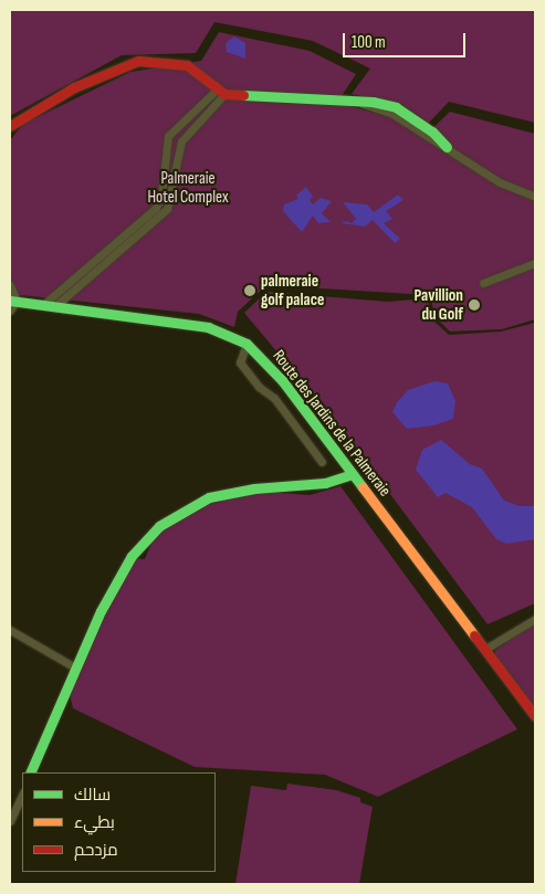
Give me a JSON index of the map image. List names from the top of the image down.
{
  "streets": {
    "street": ["Route des Jardins de la Palmeraie"]
  },
  "parks": ["Palmeraie Hotel Complex"],
  "places": ["palmeraie golf palace", "Pavillion du Golf"],
  "legend": ["سالك", "بطيء", "مزدحم"],
  "scale_bar": "100 m"
}
